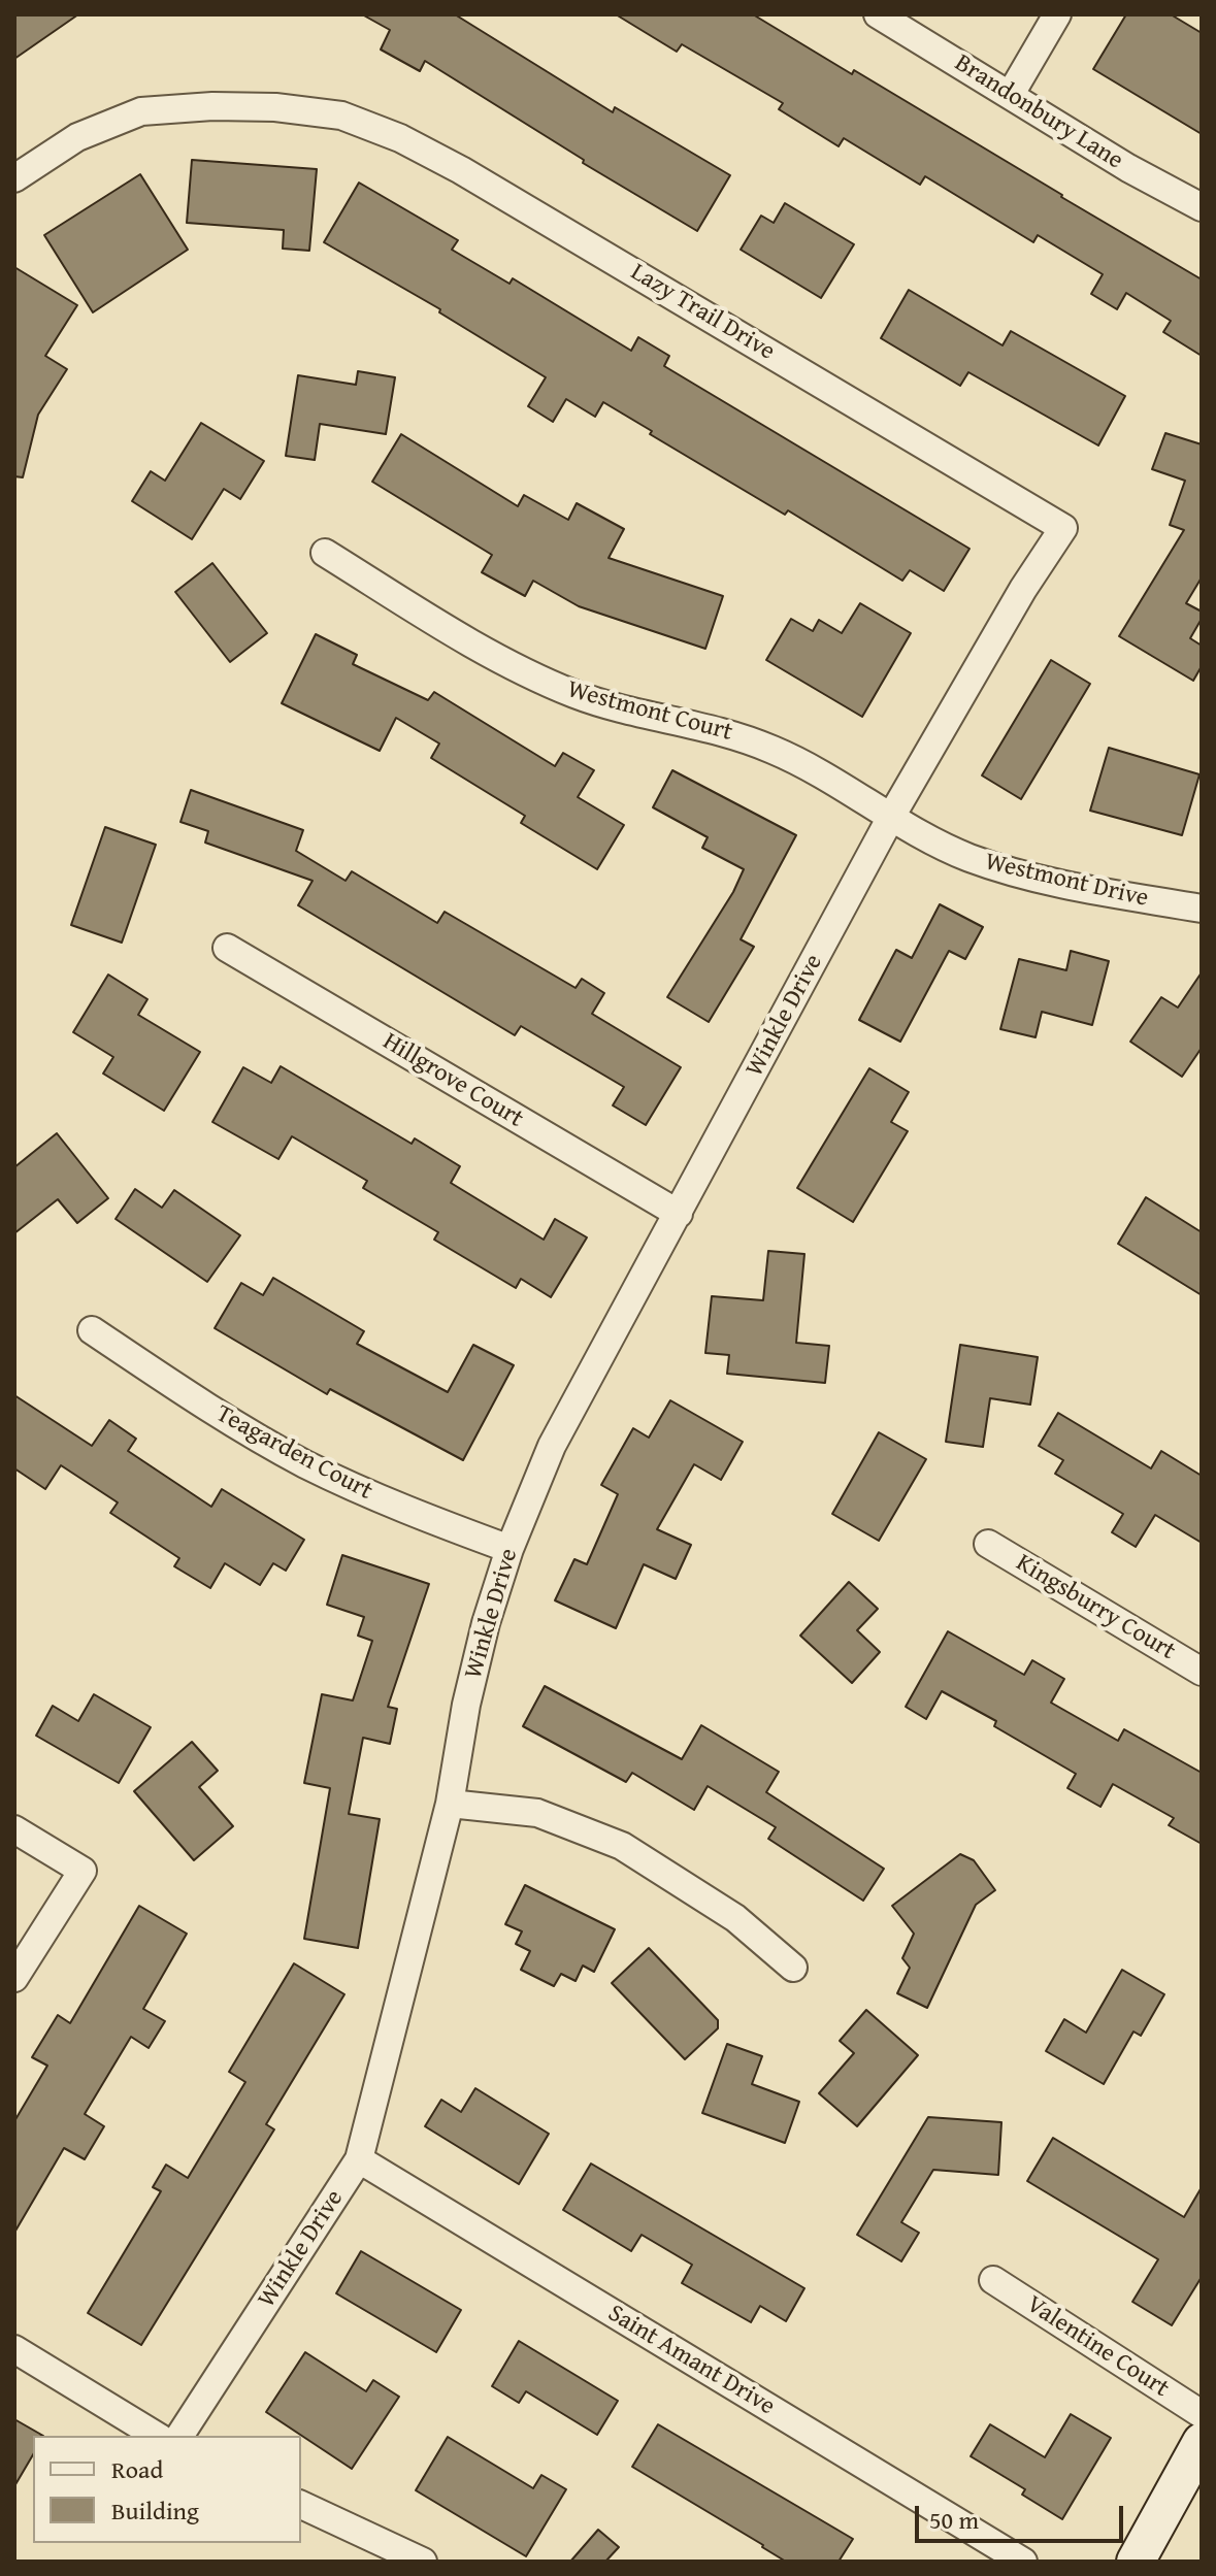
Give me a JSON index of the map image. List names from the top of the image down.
{
  "streets": {
    "street": [
      "Brandonbury Lane",
      "Lazy Trail Drive",
      "Westmont Court",
      "Westmont Drive",
      "Winkle Drive",
      "Hillgrove Court",
      "Teagarden Court",
      "Kingsburry Court",
      "Valentine Court",
      "Saint Amant Drive"
    ]
  },
  "crossings": [
    ["Lazy Trail Drive", "Westmont Court"],
    ["Lazy Trail Drive", "Westmont Drive"],
    ["Lazy Trail Drive", "Winkle Drive"],
    ["Westmont Court", "Westmont Drive"],
    ["Westmont Court", "Winkle Drive"],
    ["Westmont Drive", "Winkle Drive"],
    ["Winkle Drive", "Hillgrove Court"],
    ["Winkle Drive", "Teagarden Court"],
    ["Winkle Drive", "Saint Amant Drive"]
  ],
  "legend": ["Road", "Building"],
  "scale_bar": "50 m"
}
